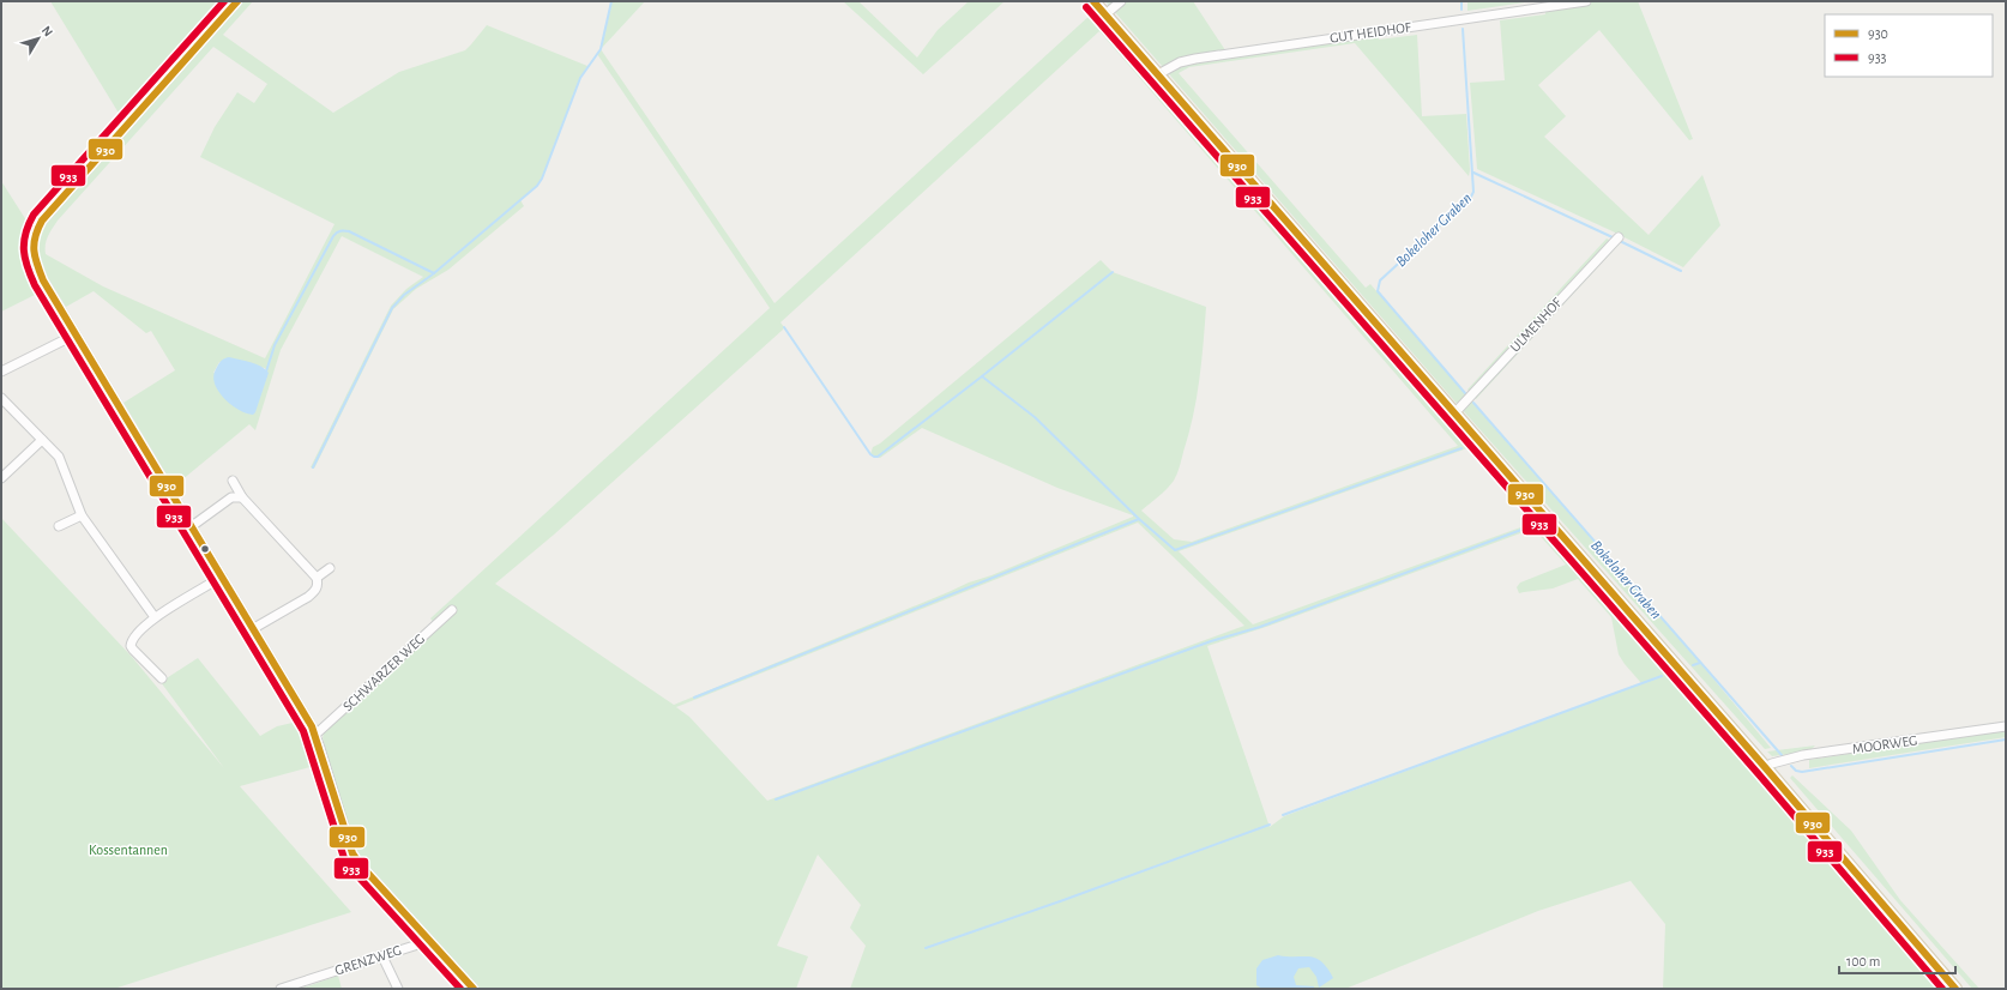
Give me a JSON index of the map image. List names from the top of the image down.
{
  "streets": {
    "street": [
      "GUT HEIDHOF",
      "ULMENHOF",
      "SCHWARZER WEG",
      "MOORWEG",
      "GRENZWEG"
    ]
  },
  "water": ["Bokeloher Graben"],
  "parks": ["Kossentannen"],
  "lines": ["transit line 930", "transit line 933"],
  "legend": ["930", "933"],
  "scale_bar": "100 m",
  "north": "top right"
}
